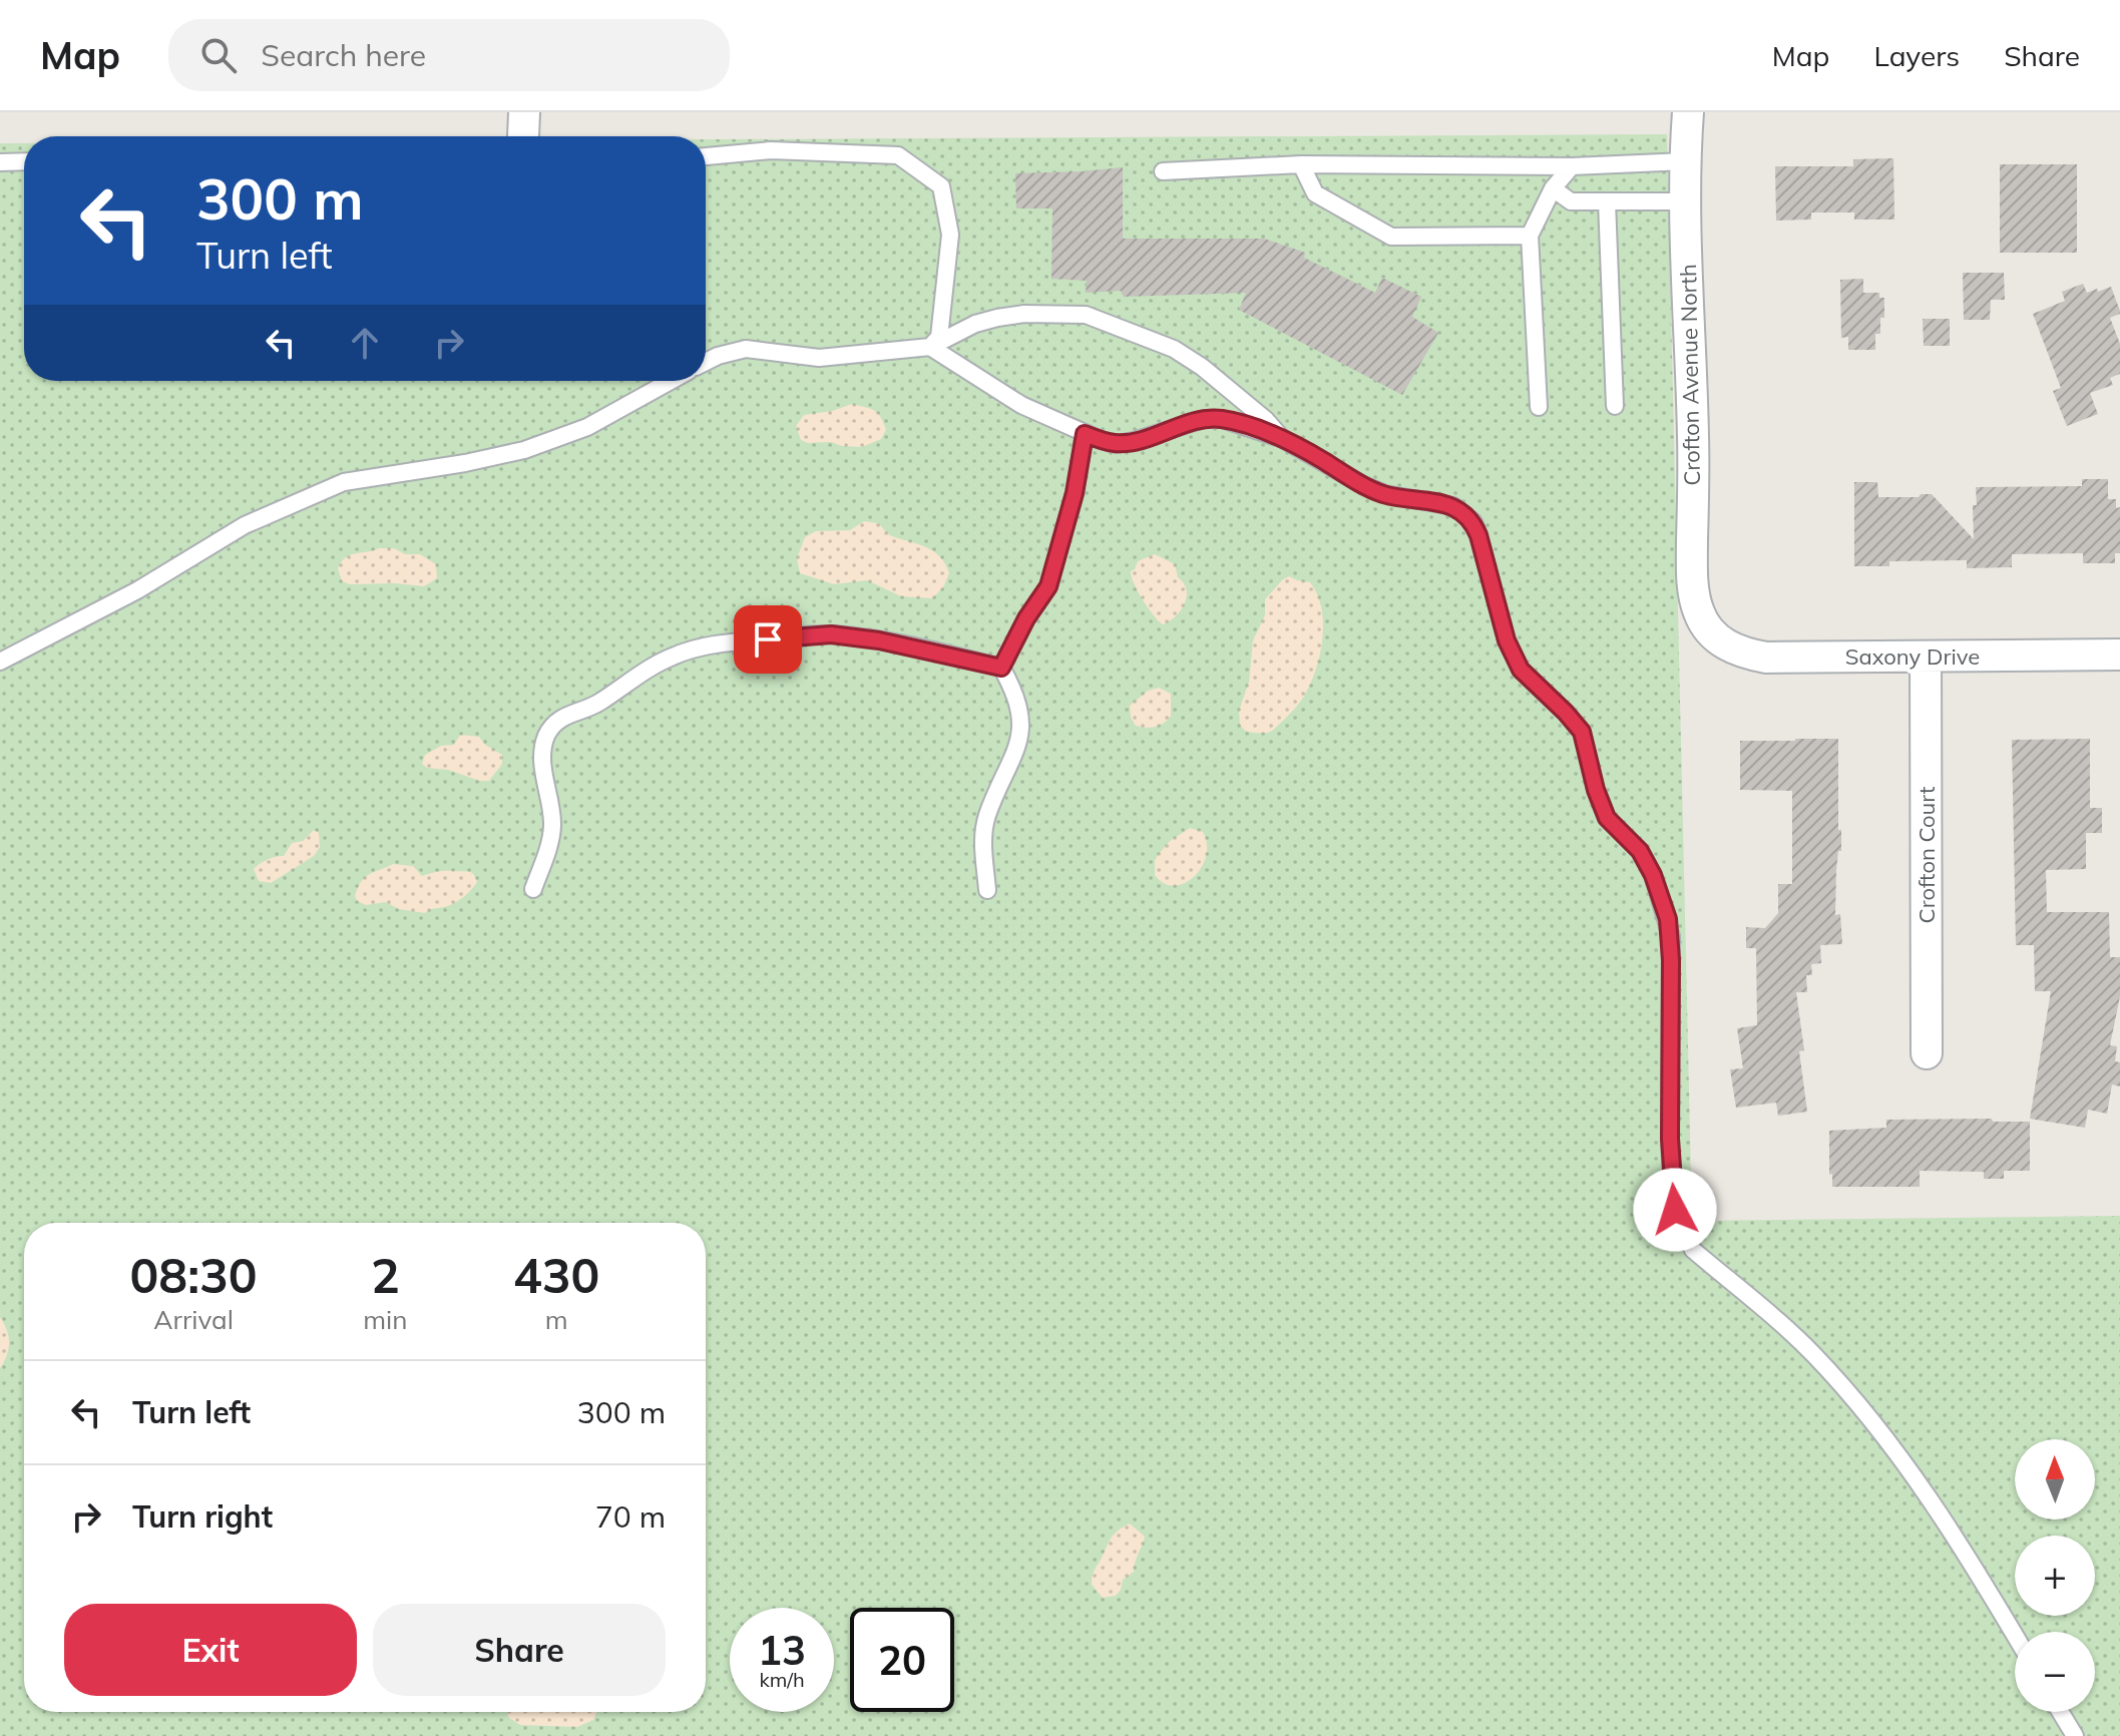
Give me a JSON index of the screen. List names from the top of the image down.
{
  "streets": {
    "street": ["Crofton Avenue North", "Saxony Drive", "Crofton Court"]
  },
  "crossings": [
    ["Crofton Avenue North", "Saxony Drive"],
    ["Saxony Drive", "Crofton Court"]
  ],
  "north": "top",
  "page": {
    "header": "Map",
    "search": "Search here",
    "nav": ["Map", "Layers", "Share"],
    "turn": ["300 m", "Turn left"],
    "eta": [
      "08:30",
      "Arrival",
      "2",
      "min",
      "430",
      "m"
    ],
    "list": [
      {
        "name": "Turn left",
        "value": "300 m"
      },
      {
        "name": "Turn right",
        "value": "70 m"
      }
    ],
    "map_buttons": ["+", "−"],
    "buttons": ["Exit", "Share"],
    "speed": "13 km/h",
    "limit": "20"
  }
}
